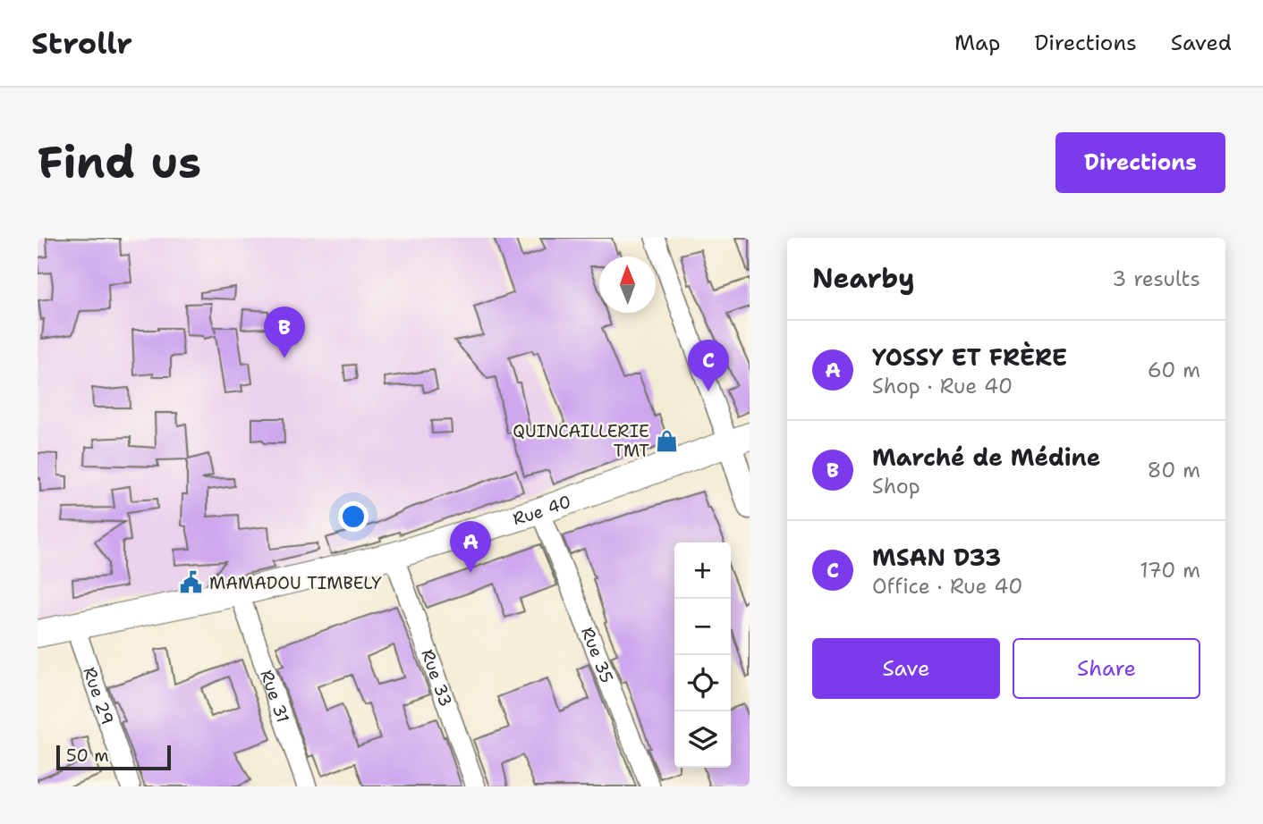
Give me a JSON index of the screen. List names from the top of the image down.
{
  "streets": {
    "main road": ["Rue 40"],
    "street": [
      "Rue 35",
      "Rue 33",
      "Rue 29",
      "Rue 31"
    ]
  },
  "crossings": [
    ["Rue 40", "Rue 35"],
    ["Rue 40", "Rue 33"],
    ["Rue 40", "Rue 29"],
    ["Rue 40", "Rue 31"]
  ],
  "places": {
    "shop": ["QUINCAILLERIE TMT"],
    "public building": ["MAMADOU TIMBELY"]
  },
  "scale_bar": "50 m",
  "north": "top",
  "page": {
    "header": "Strollr",
    "nav": ["Map", "Directions", "Saved"],
    "buttons": [
      "Directions",
      ["Save", "Share"]
    ],
    "title": "Find us",
    "heading": ["Nearby", "3 results"],
    "pins": ["B", "C", "A"],
    "list": [
      {
        "mark": "A",
        "name": "YOSSY ET FRÈRE",
        "note": "Shop · Rue 40",
        "value": "60 m"
      },
      {
        "mark": "B",
        "name": "Marché de Médine",
        "note": "Shop",
        "value": "80 m"
      },
      {
        "mark": "C",
        "name": "MSAN D33",
        "note": "Office · Rue 40",
        "value": "170 m"
      }
    ],
    "map_buttons": ["+", "−"],
    "scale": "50 m"
  }
}
